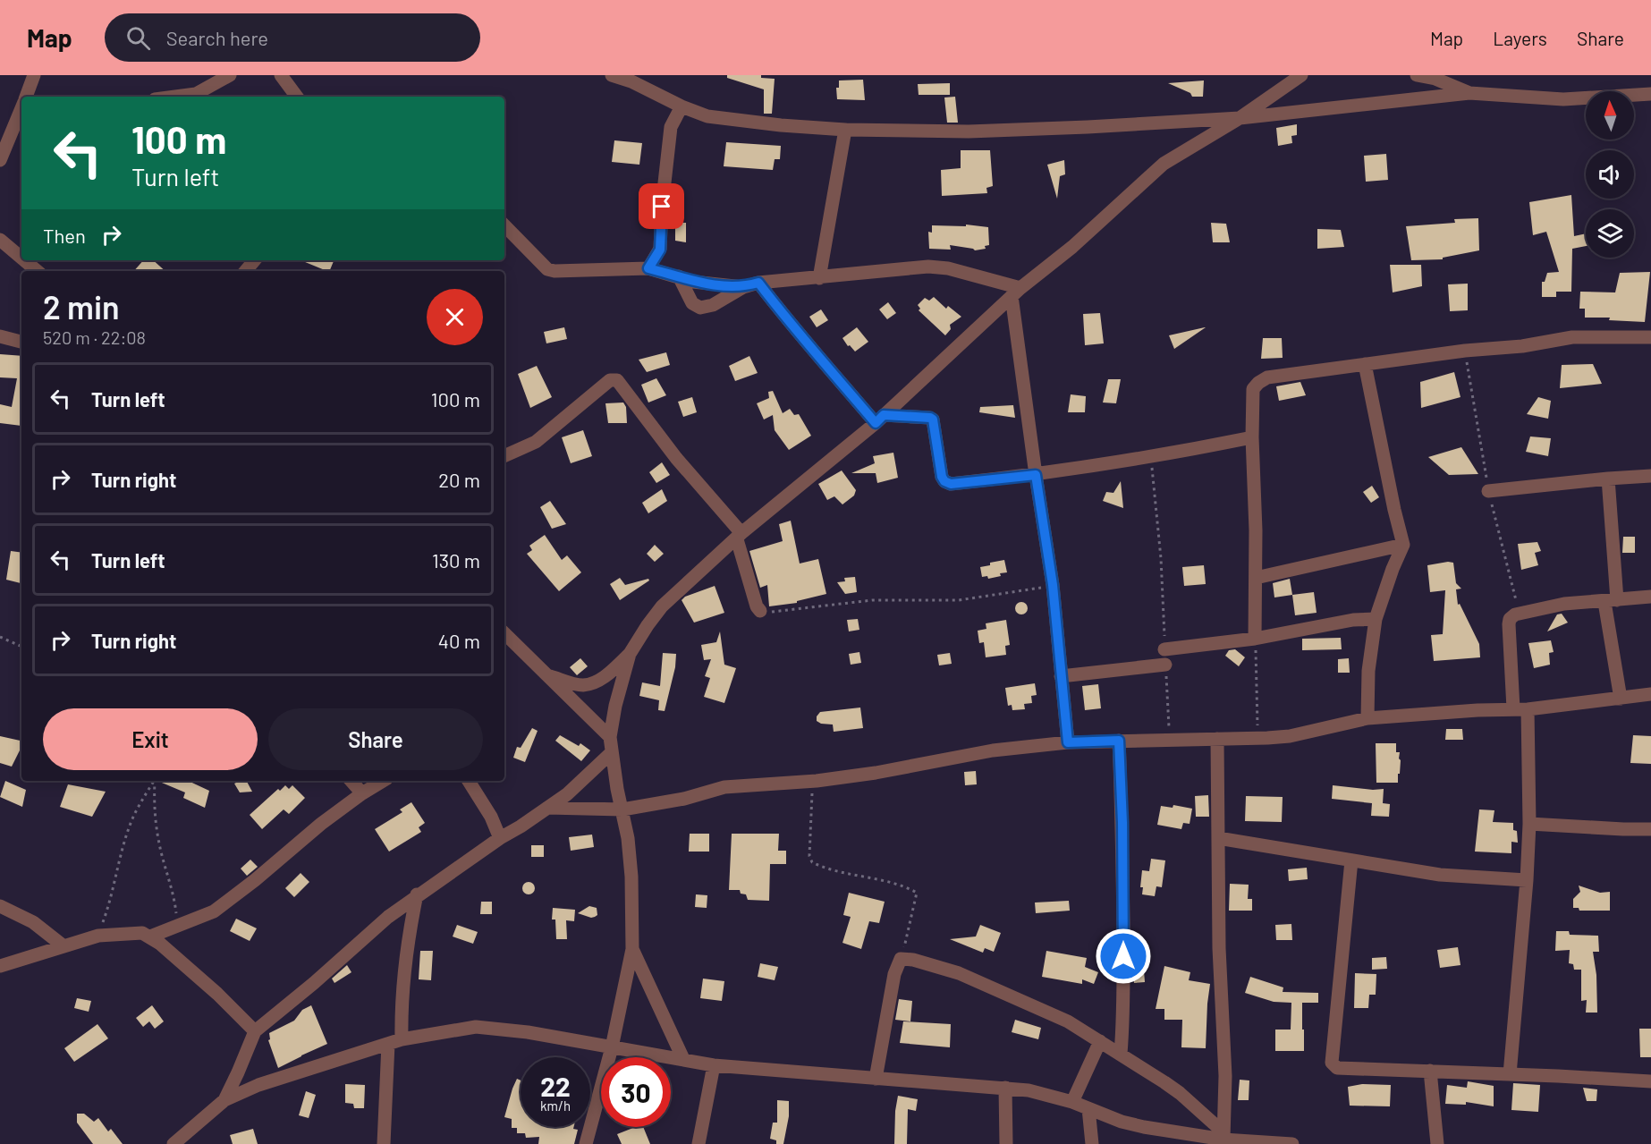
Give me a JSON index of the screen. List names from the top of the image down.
{
  "north": "top",
  "page": {
    "header": "Map",
    "search": "Search here",
    "nav": ["Map", "Layers", "Share"],
    "turn": ["100 m", "Turn left"],
    "then": "Then",
    "heading": ["2 min", "520 m · 22:08"],
    "list": [
      {
        "name": "Turn left",
        "value": "100 m"
      },
      {
        "name": "Turn right",
        "value": "20 m"
      },
      {
        "name": "Turn left",
        "value": "130 m"
      },
      {
        "name": "Turn right",
        "value": "40 m"
      }
    ],
    "buttons": ["Exit", "Share"],
    "speed": "22 km/h",
    "limit": "30"
  }
}
